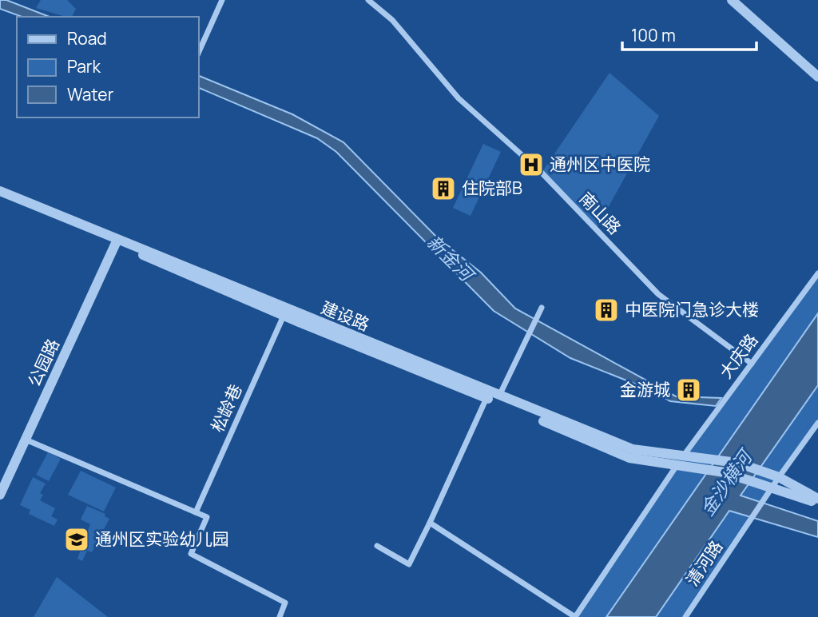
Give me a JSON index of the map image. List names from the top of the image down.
{
  "streets": {
    "street": [
      "南山路",
      "建设路",
      "大庆路",
      "公园路",
      "松龄巷",
      "清河路"
    ]
  },
  "crossings": [
    ["南山路", "大庆路"],
    ["建设路", "大庆路"],
    ["建设路", "公园路"],
    ["建设路", "松龄巷"],
    ["建设路", "清河路"]
  ],
  "water": ["新金河", "金沙横河"],
  "places": {
    "hospital": ["通州区中医院"],
    "building": ["住院部B", "中医院门急诊大楼", "金游城"],
    "school or university": ["通州区实验幼儿园"]
  },
  "legend": ["Road", "Park", "Water"],
  "scale_bar": "100 m"
}
